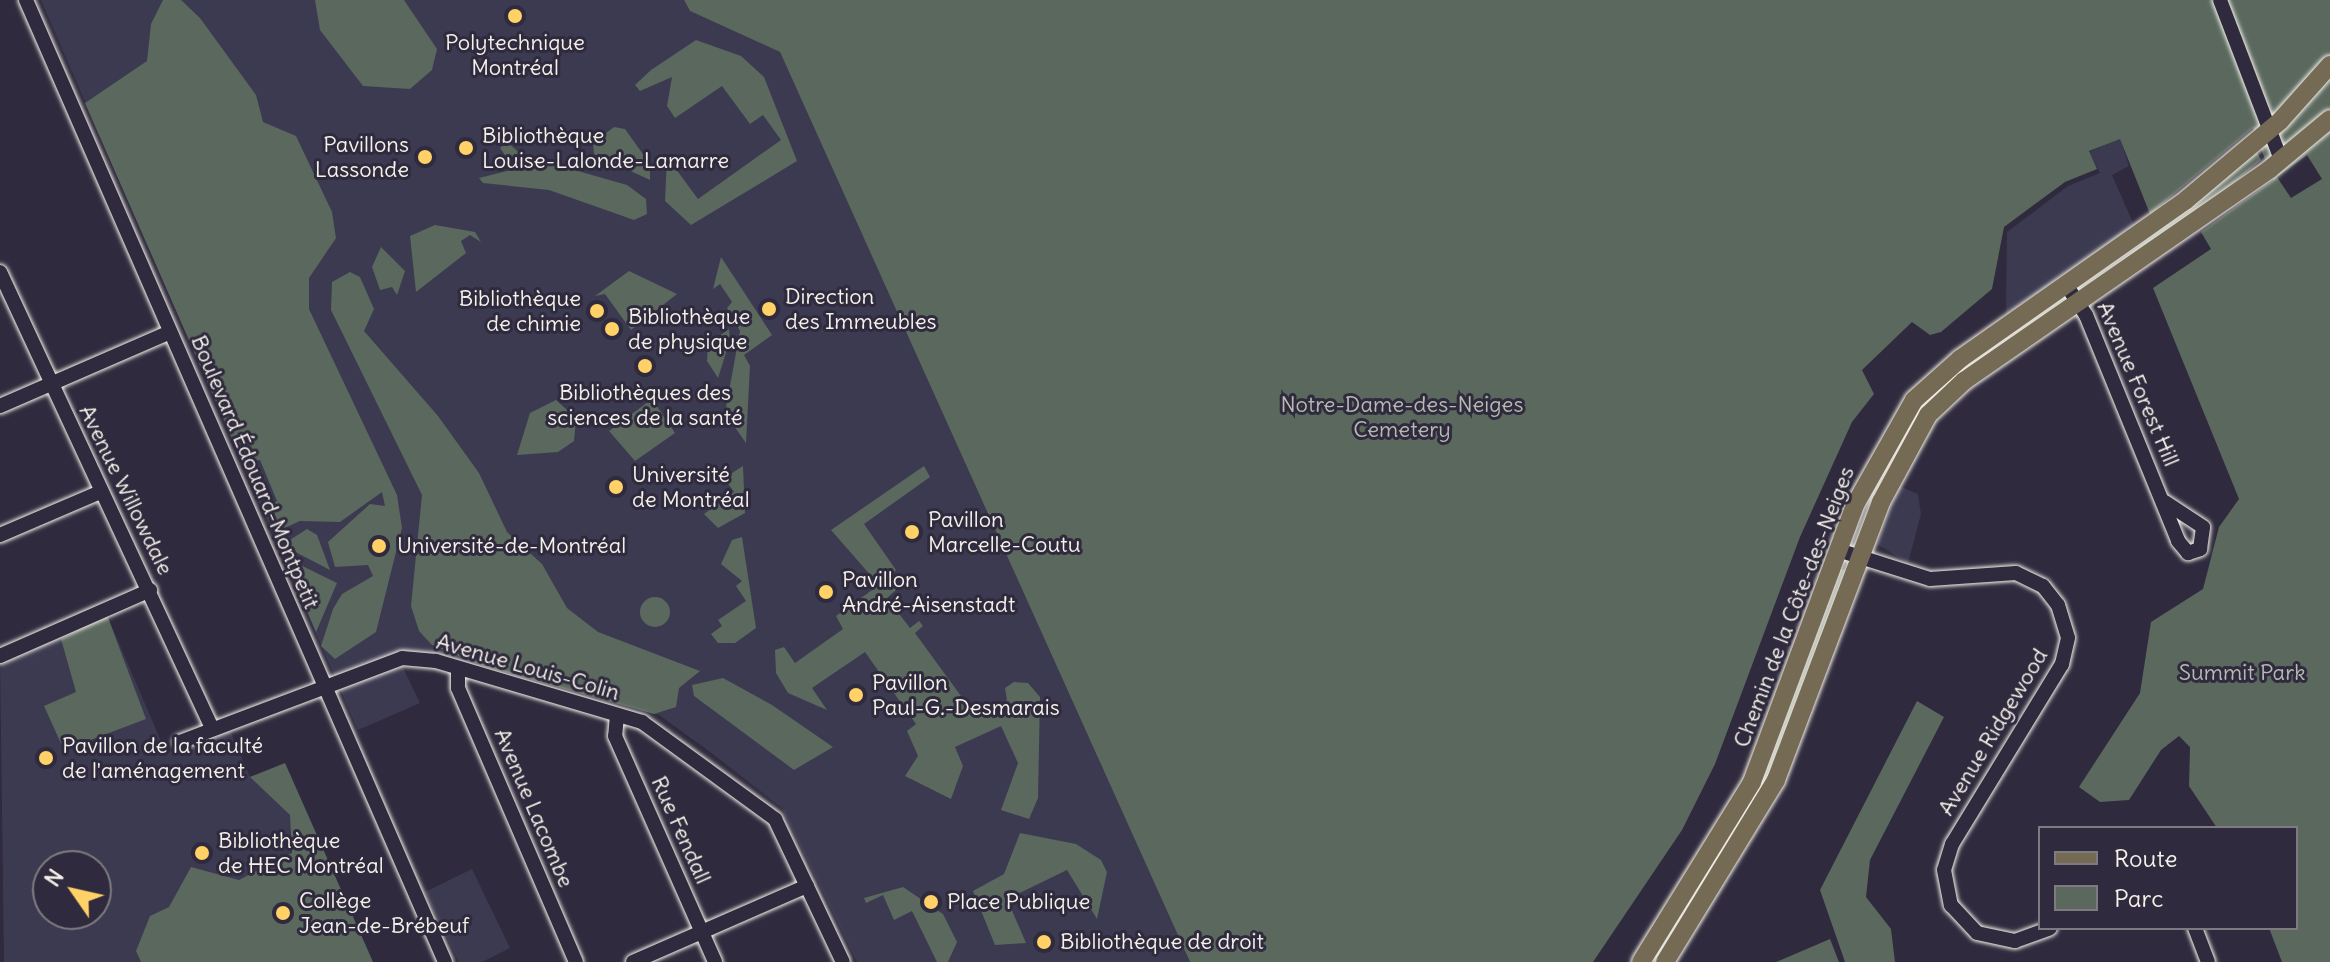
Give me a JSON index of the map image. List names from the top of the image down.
{
  "streets": {
    "main road": ["Chemin de la Côte-des-Neiges"],
    "street": [
      "Avenue Forest Hill",
      "Boulevard Édouard-Montpetit",
      "Avenue Willowdale",
      "Avenue Louis-Colin",
      "Avenue Ridgewood",
      "Avenue Lacombe",
      "Rue Fendall"
    ]
  },
  "crossings": [
    ["Avenue Forest Hill", "Chemin de la Côte-des-Neiges"],
    ["Boulevard Édouard-Montpetit", "Avenue Louis-Colin"],
    ["Avenue Willowdale", "Avenue Louis-Colin"],
    ["Chemin de la Côte-des-Neiges", "Avenue Ridgewood"],
    ["Avenue Louis-Colin", "Avenue Lacombe"],
    ["Avenue Louis-Colin", "Rue Fendall"]
  ],
  "parks": ["Notre-Dame-des-Neiges Cemetery", "Summit Park"],
  "places": [
    "Polytechnique Montréal",
    "Bibliothèque Louise-Lalonde-Lamarre",
    "Pavillons Lassonde",
    "Direction des Immeubles",
    "Bibliothèque de chimie",
    "Bibliothèque de physique",
    "Bibliothèques des sciences de la santé",
    "Université de Montréal",
    "Pavillon Marcelle-Coutu",
    "Université-de-Montréal",
    "Pavillon André-Aisenstadt",
    "Pavillon Paul-G.-Desmarais",
    "Pavillon de la faculté de l'aménagement",
    "Bibliothèque de HEC Montréal",
    "Place Publique",
    "Collège Jean-de-Brébeuf",
    "Bibliothèque de droit"
  ],
  "legend": ["Route", "Parc"],
  "north": "top left"
}
